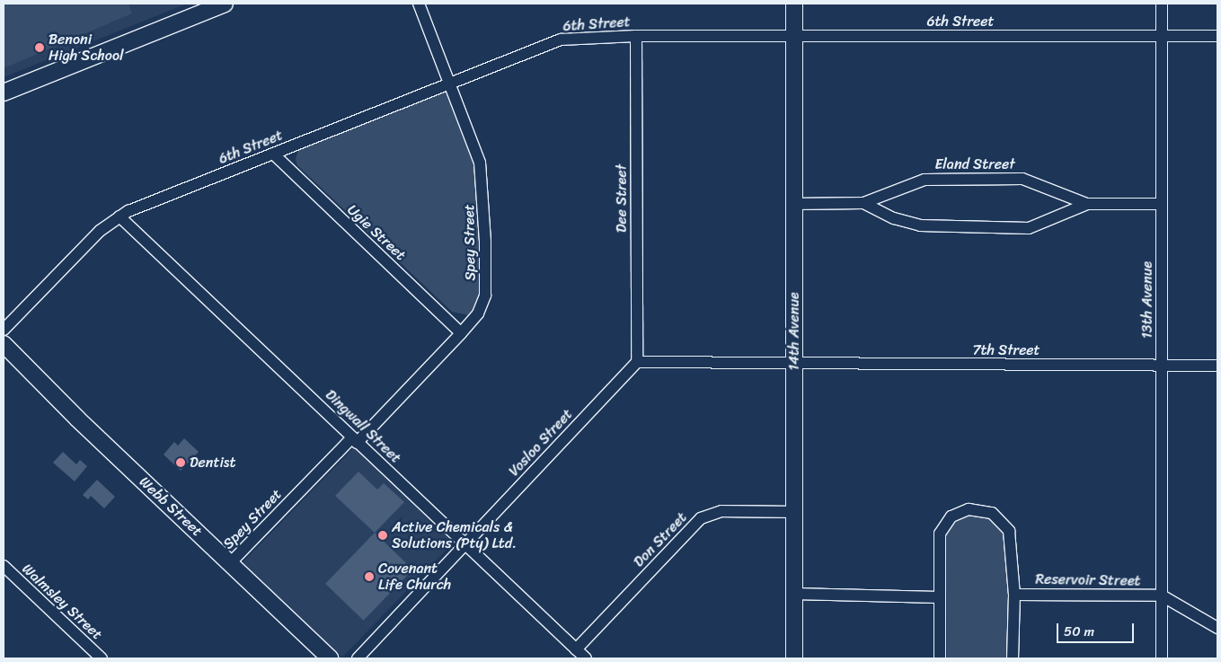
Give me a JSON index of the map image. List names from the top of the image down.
{
  "streets": {
    "street": [
      "6th Street",
      "Eland Street",
      "Dee Street",
      "Ugie Street",
      "Spey Street",
      "13th Avenue",
      "14th Avenue",
      "7th Street",
      "Dingwall Street",
      "Vosloo Street",
      "Webb Street",
      "Don Street",
      "Reservoir Street",
      "Walmsley Street"
    ]
  },
  "crossings": [
    ["6th Street", "Dee Street"],
    ["6th Street", "Ugie Street"],
    ["6th Street", "Spey Street"],
    ["6th Street", "13th Avenue"],
    ["6th Street", "14th Avenue"],
    ["6th Street", "Dingwall Street"],
    ["Eland Street", "13th Avenue"],
    ["Eland Street", "14th Avenue"],
    ["Dee Street", "Vosloo Street"],
    ["Ugie Street", "Spey Street"],
    ["Spey Street", "Dingwall Street"],
    ["Spey Street", "Webb Street"],
    ["13th Avenue", "7th Street"],
    ["13th Avenue", "Reservoir Street"],
    ["14th Avenue", "7th Street"],
    ["14th Avenue", "Don Street"],
    ["Dingwall Street", "Vosloo Street"],
    ["Dingwall Street", "Don Street"]
  ],
  "places": [
    "Benoni High School",
    "Dentist",
    "Active Chemicals & Solutions (Pty) Ltd.",
    "Covenant Life Church"
  ],
  "scale_bar": "50 m"
}
